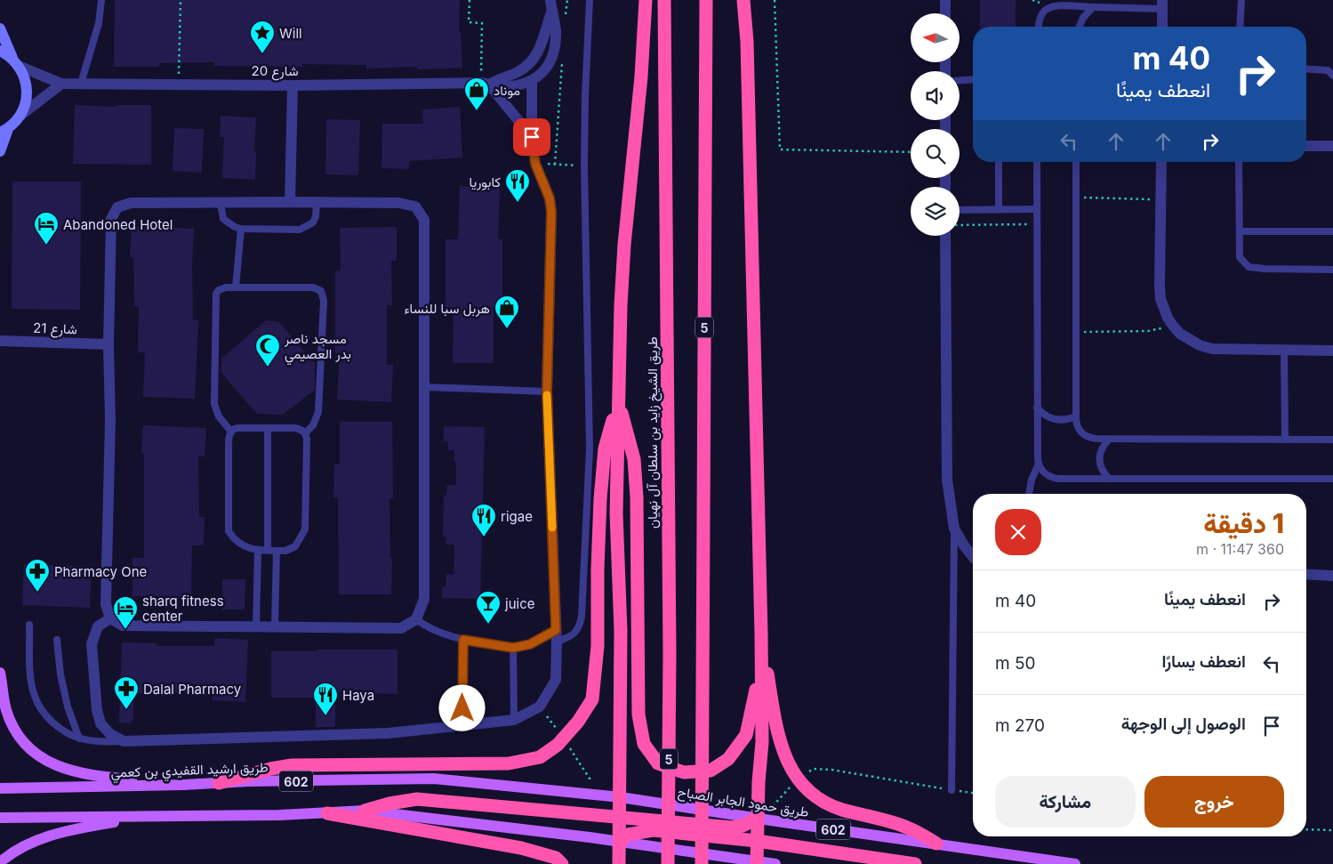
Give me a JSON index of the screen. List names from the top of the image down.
{
  "streets": {
    "highway": ["5", "طريق الشيخ زايد بن سلطان آل نهيان"],
    "main road": ["طريق ارشيد القفيدي بن كعمي", "602", "طريق حمود الجابر الصباح"],
    "street": ["شارع 20", "شارع 21"]
  },
  "crossings": [
    ["طريق ارشيد القفيدي بن كعمي", "طريق حمود الجابر الصباح"]
  ],
  "places": {
    "place": ["Will"],
    "shop": ["موناد", "هربل سبا للنساء"],
    "restaurant": ["كابوريا", "rigae", "Haya"],
    "hotel": ["Abandoned Hotel", "sharq fitness center"],
    "mosque": ["مسجد ناصر بدر العصيمي"],
    "pharmacy": ["Pharmacy One", "Dalal Pharmacy"],
    "bar": ["juice"]
  },
  "north": "left",
  "page": {
    "turn": ["40 m", "انعطف يمينًا"],
    "heading": ["1 دقيقة", "360 m · 11:47"],
    "list": [
      {
        "name": "انعطف يمينًا",
        "value": "40 m"
      },
      {
        "name": "انعطف يسارًا",
        "value": "50 m"
      },
      {
        "name": "الوصول إلى الوجهة",
        "value": "270 m"
      }
    ],
    "buttons": ["خروج", "مشاركة"]
  }
}
